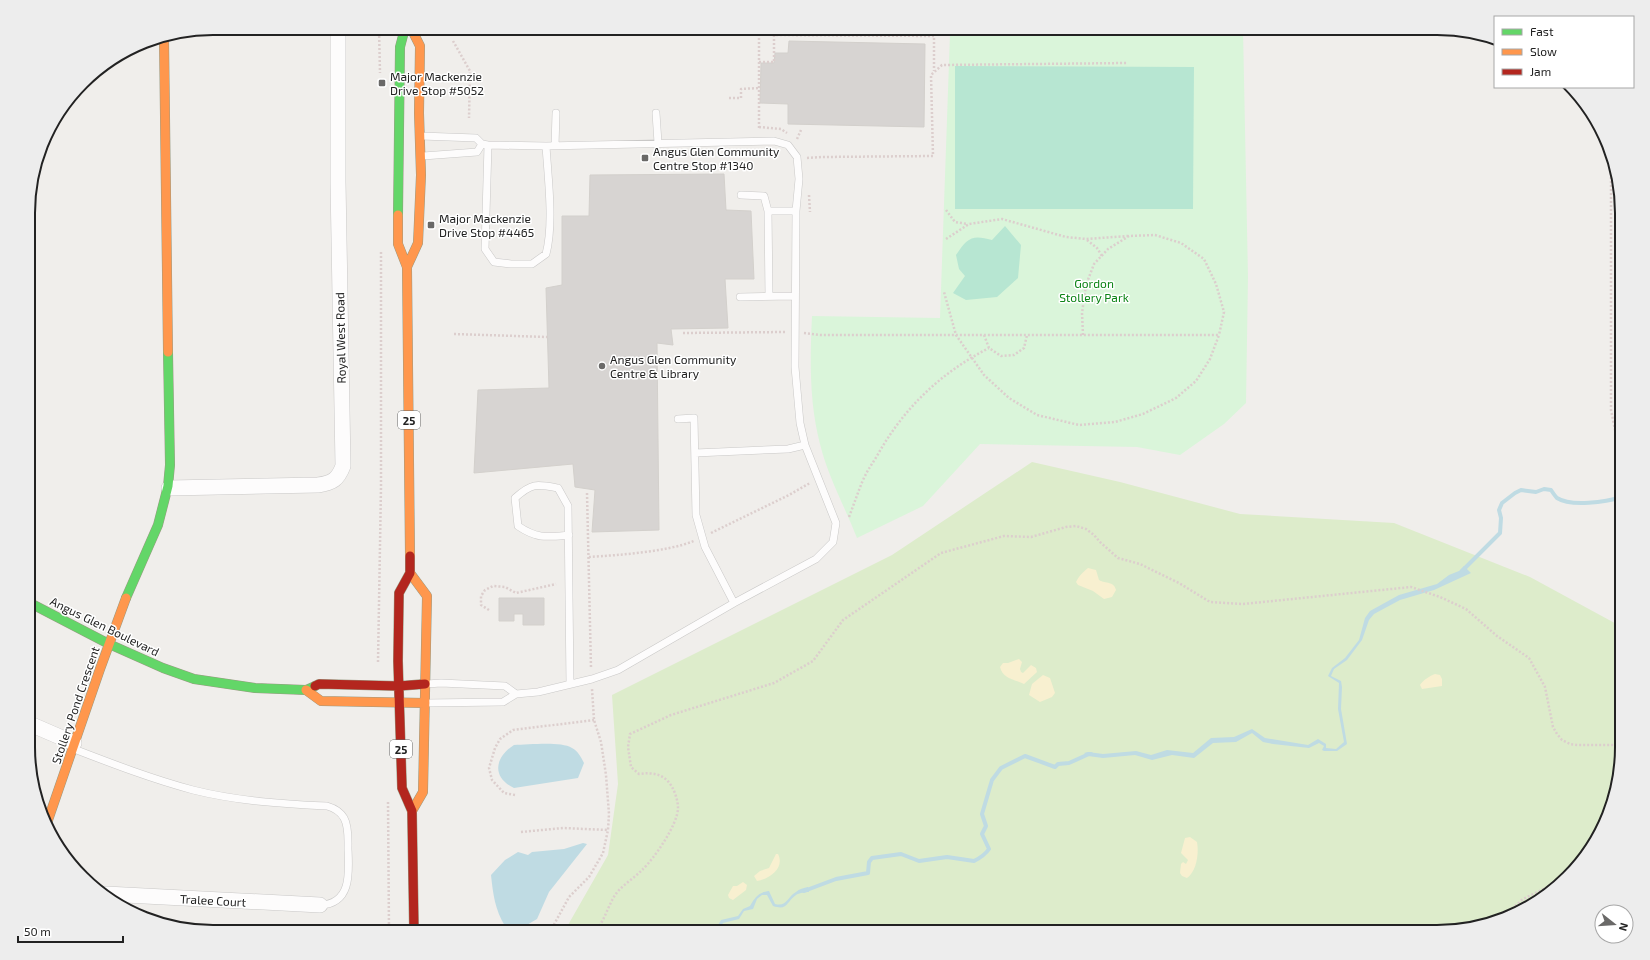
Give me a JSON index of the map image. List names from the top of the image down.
{
  "streets": {
    "main road": ["25", "Angus Glen Boulevard", "Stollery Pond Crescent"],
    "street": ["Royal West Road", "Tralee Court"]
  },
  "crossings": [
    ["25", "Angus Glen Boulevard"],
    ["Angus Glen Boulevard", "Stollery Pond Crescent"]
  ],
  "parks": ["Gordon Stollery Park"],
  "places": {
    "transit": ["Major Mackenzie Drive Stop #5052", "Angus Glen Community Centre Stop #1340", "Major Mackenzie Drive Stop #4465"],
    "other": ["Angus Glen Community Centre & Library"]
  },
  "legend": ["Fast", "Slow", "Jam"],
  "scale_bar": "50 m",
  "north": "right"
}
